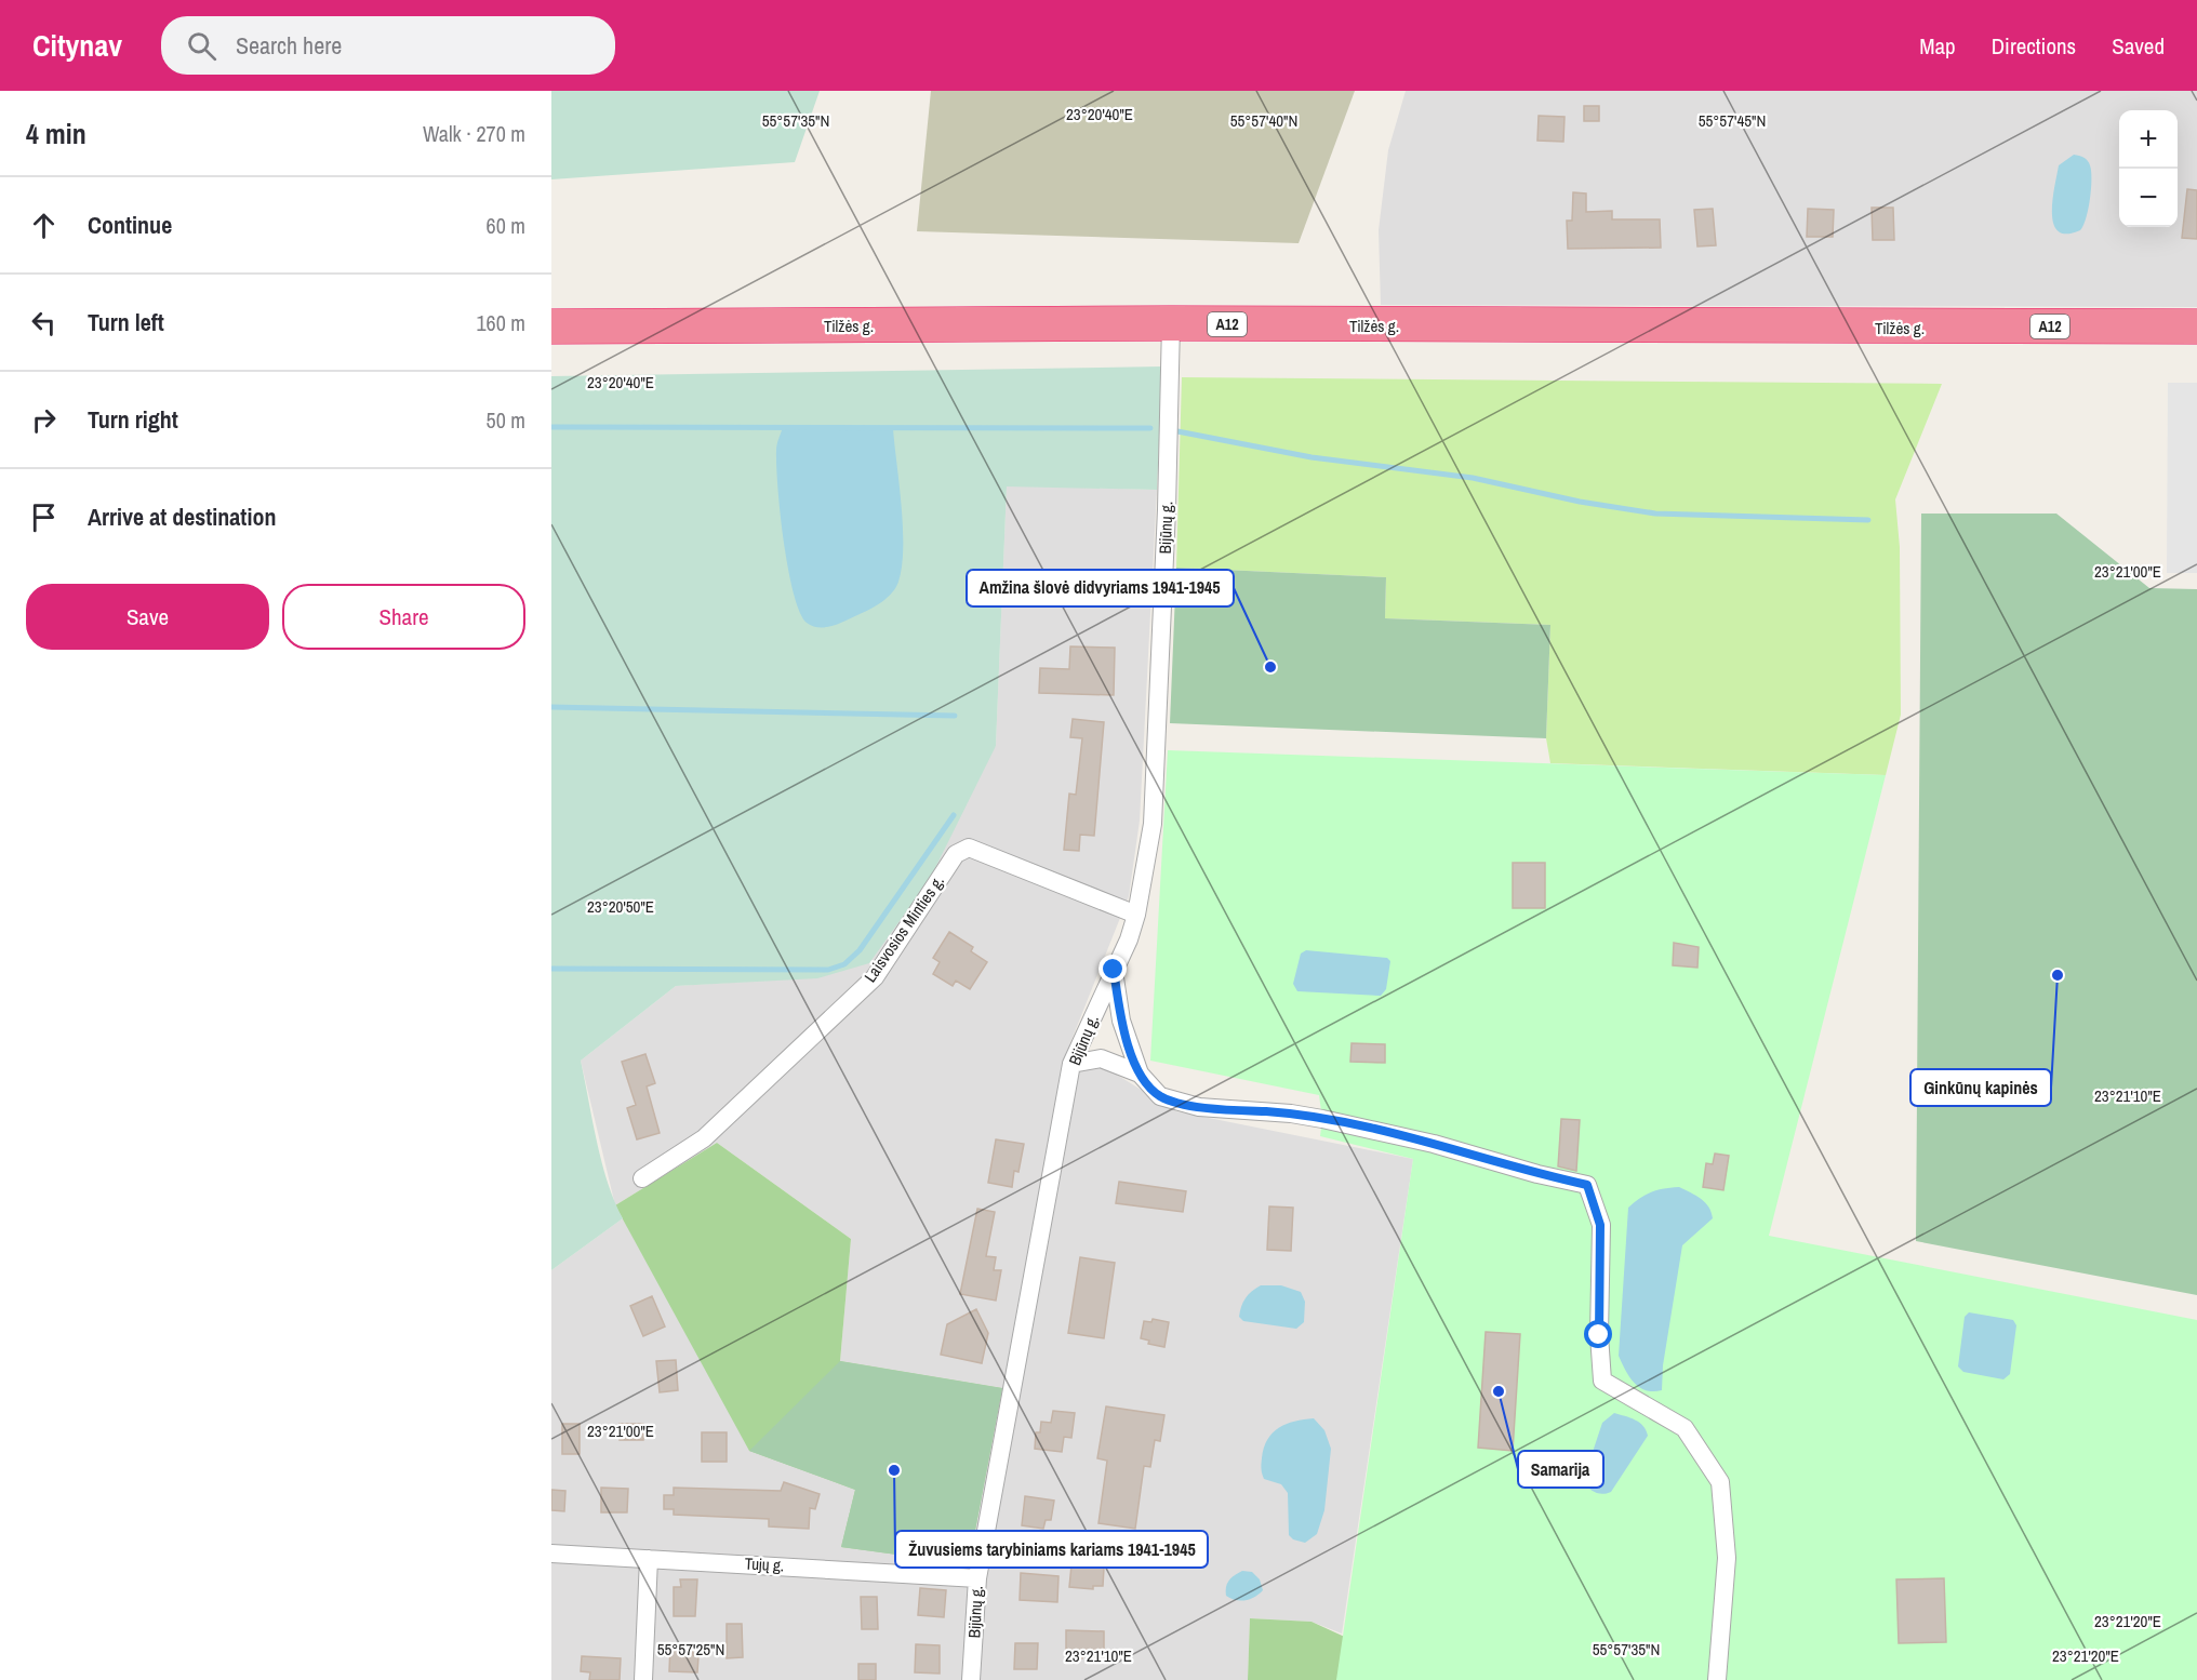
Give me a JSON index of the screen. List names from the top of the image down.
{
  "streets": {
    "highway": ["A12", "Tilžės g."],
    "street": ["Bijūnų g.", "Laisvosios Minties g.", "Tujų g."]
  },
  "crossings": [
    ["Tilžės g.", "Bijūnų g."],
    ["Bijūnų g.", "Laisvosios Minties g."],
    ["Bijūnų g.", "Tujų g."]
  ],
  "places": [
    "Amžina šlovė didvyriams 1941-1945",
    "Ginkūnų kapinės",
    "Samarija",
    "Žuvusiems tarybiniams kariams 1941-1945"
  ],
  "page": {
    "header": "Citynav",
    "search": "Search here",
    "nav": ["Map", "Directions", "Saved"],
    "heading": ["4 min", "Walk · 270 m"],
    "map_buttons": ["+", "−"],
    "list": [
      ["Continue", "60 m"],
      ["Turn left", "160 m"],
      ["Turn right", "50 m"],
      "Arrive at destination"
    ],
    "buttons": ["Save", "Share"]
  },
  "coordinates": [
    "23°20'40\"E",
    "55°57'35\"N",
    "55°57'40\"N",
    "55°57'45\"N",
    "23°21'00\"E",
    "23°20'50\"E",
    "23°21'10\"E",
    "23°21'20\"E",
    "55°57'25\"N"
  ]
}
